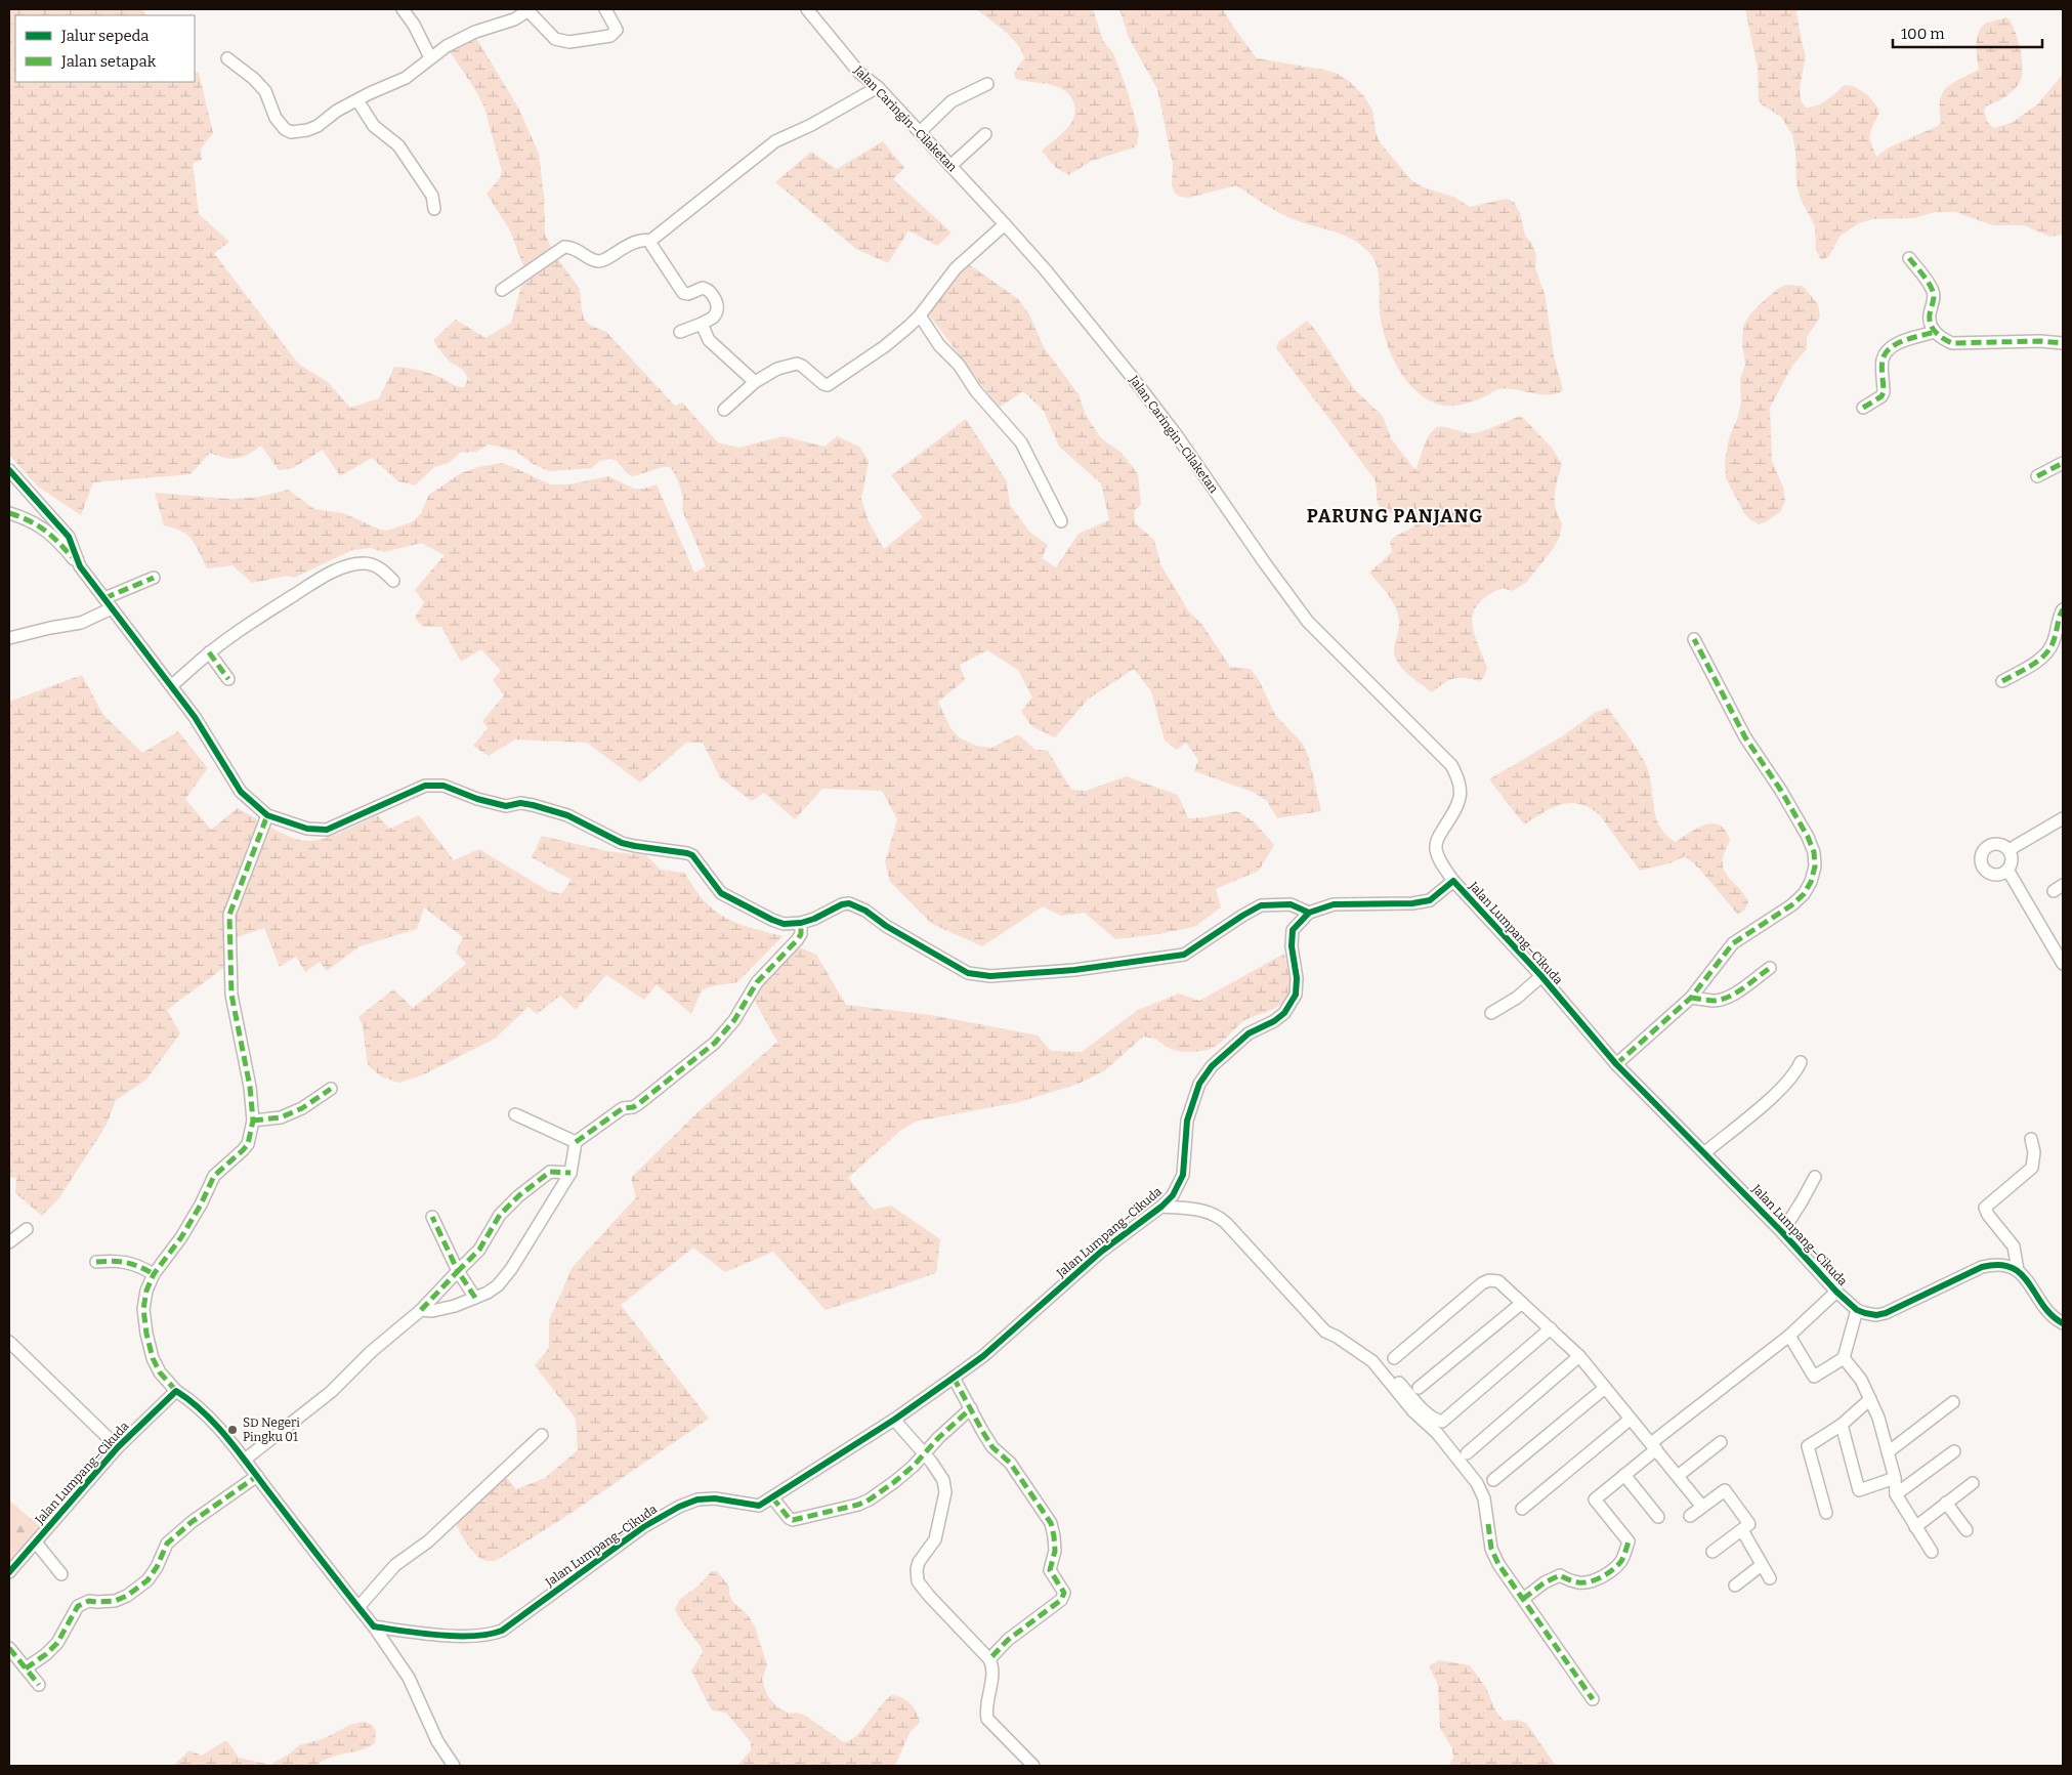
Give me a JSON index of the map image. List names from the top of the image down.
{
  "streets": {
    "street": ["Jalan Caringin–Cilaketan", "Jalan Lumpang–Cikuda"]
  },
  "crossings": [
    ["Jalan Caringin–Cilaketan", "Jalan Lumpang–Cikuda"]
  ],
  "districts": ["PARUNG PANJANG"],
  "places": ["SD Negeri Pingku 01"],
  "legend": ["Jalur sepeda", "Jalan setapak"],
  "scale_bar": "100 m"
}
